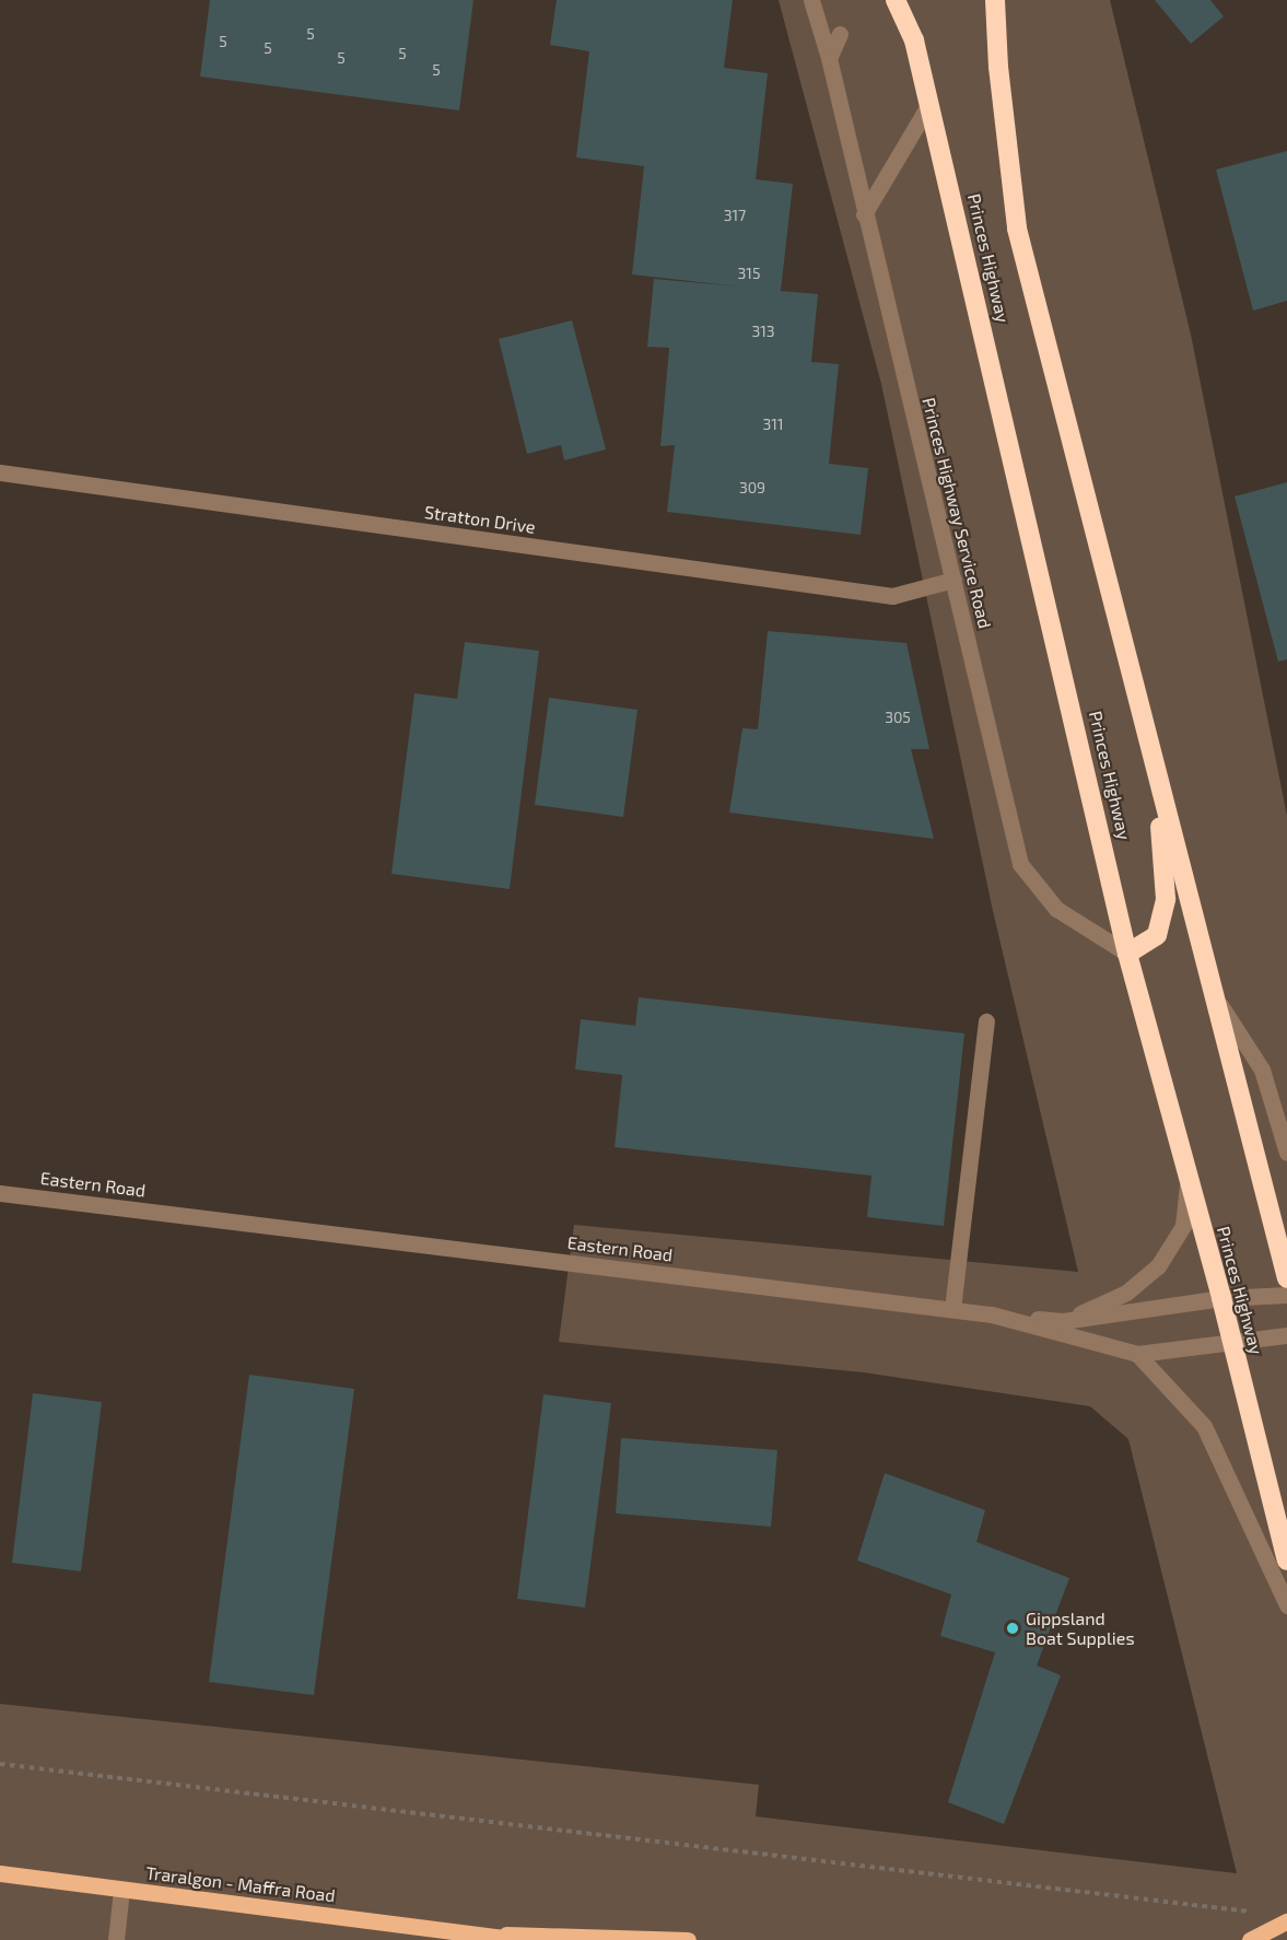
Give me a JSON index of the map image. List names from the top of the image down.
{
  "streets": {
    "highway": ["Princes Highway"],
    "main road": ["Traralgon - Maffra Road"],
    "street": ["Princes Highway Service Road", "Stratton Drive", "Eastern Road"]
  },
  "crossings": [
    ["Princes Highway", "Princes Highway Service Road"],
    ["Princes Highway", "Eastern Road"],
    ["Princes Highway Service Road", "Stratton Drive"]
  ],
  "places": ["Gippsland Boat Supplies"],
  "house_numbers": [
    "5",
    "5",
    "5",
    "5",
    "5",
    "5",
    "317",
    "315",
    "313",
    "311",
    "309",
    "305"
  ]
}
